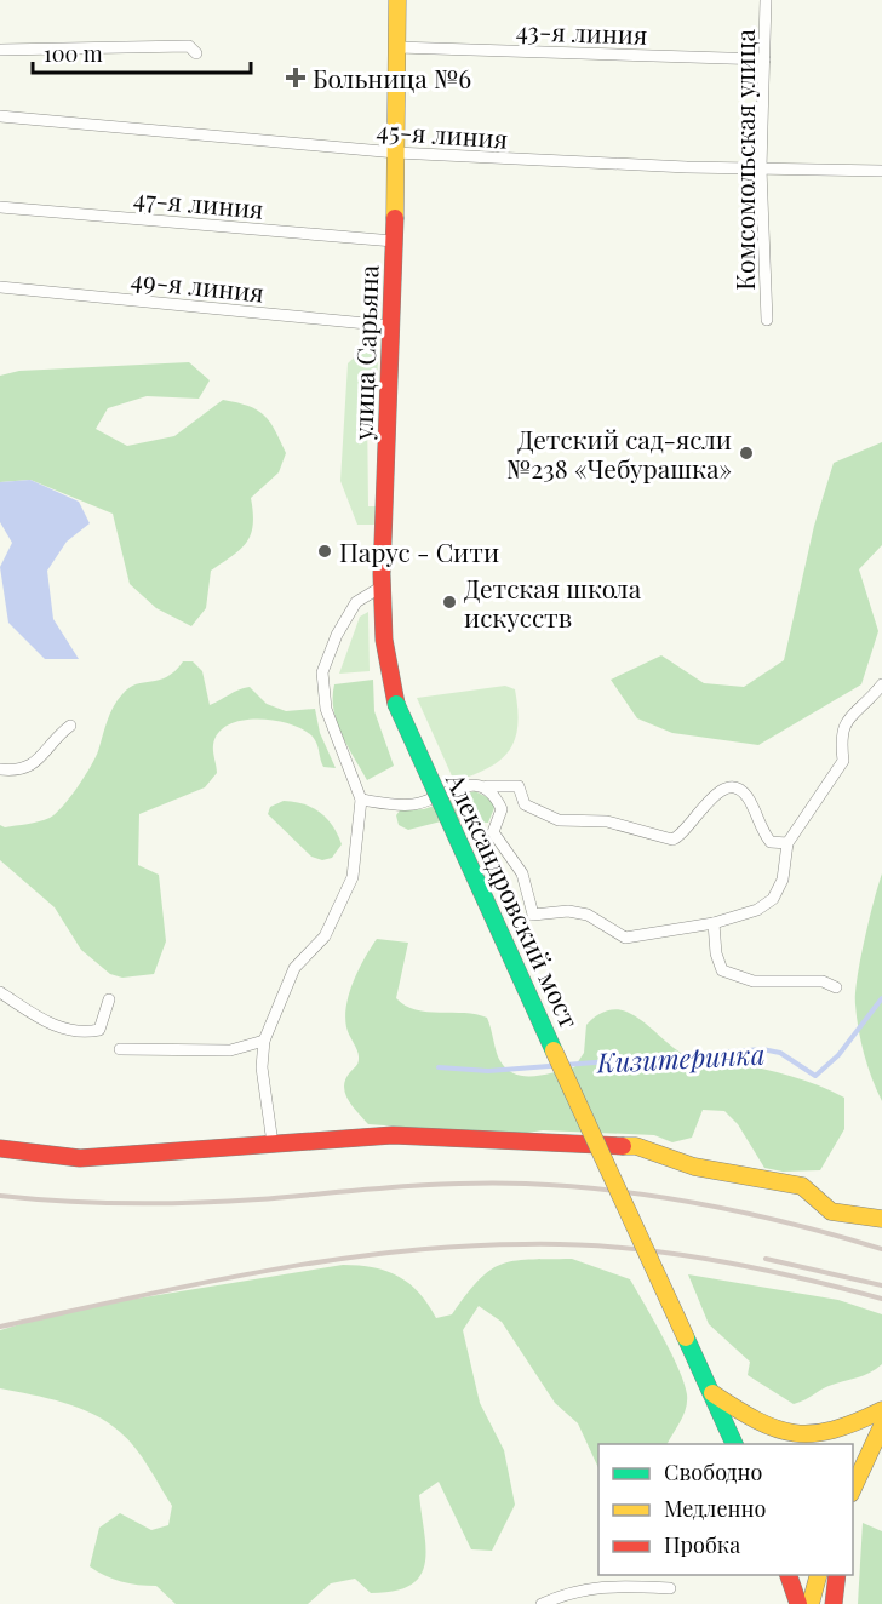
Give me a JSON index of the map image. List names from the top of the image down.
{
  "streets": {
    "main road": ["улица Сарьяна", "Александровский мост"],
    "street": [
      "43-я линия",
      "45-я линия",
      "Комсомольская улица",
      "47-я линия",
      "49-я линия"
    ]
  },
  "crossings": [
    ["43-я линия", "Комсомольская улица"],
    ["43-я линия", "улица Сарьяна"],
    ["45-я линия", "Комсомольская улица"],
    ["45-я линия", "улица Сарьяна"],
    ["47-я линия", "улица Сарьяна"],
    ["49-я линия", "улица Сарьяна"],
    ["улица Сарьяна", "Александровский мост"]
  ],
  "water": ["Кизитеринка"],
  "places": {
    "health": ["Больница №6"],
    "other": ["Детский сад-ясли №238 «Чебурашка»", "Парус - Сити", "Детская школа искусств"]
  },
  "legend": ["Свободно", "Медленно", "Пробка"],
  "scale_bar": "100 m"
}
